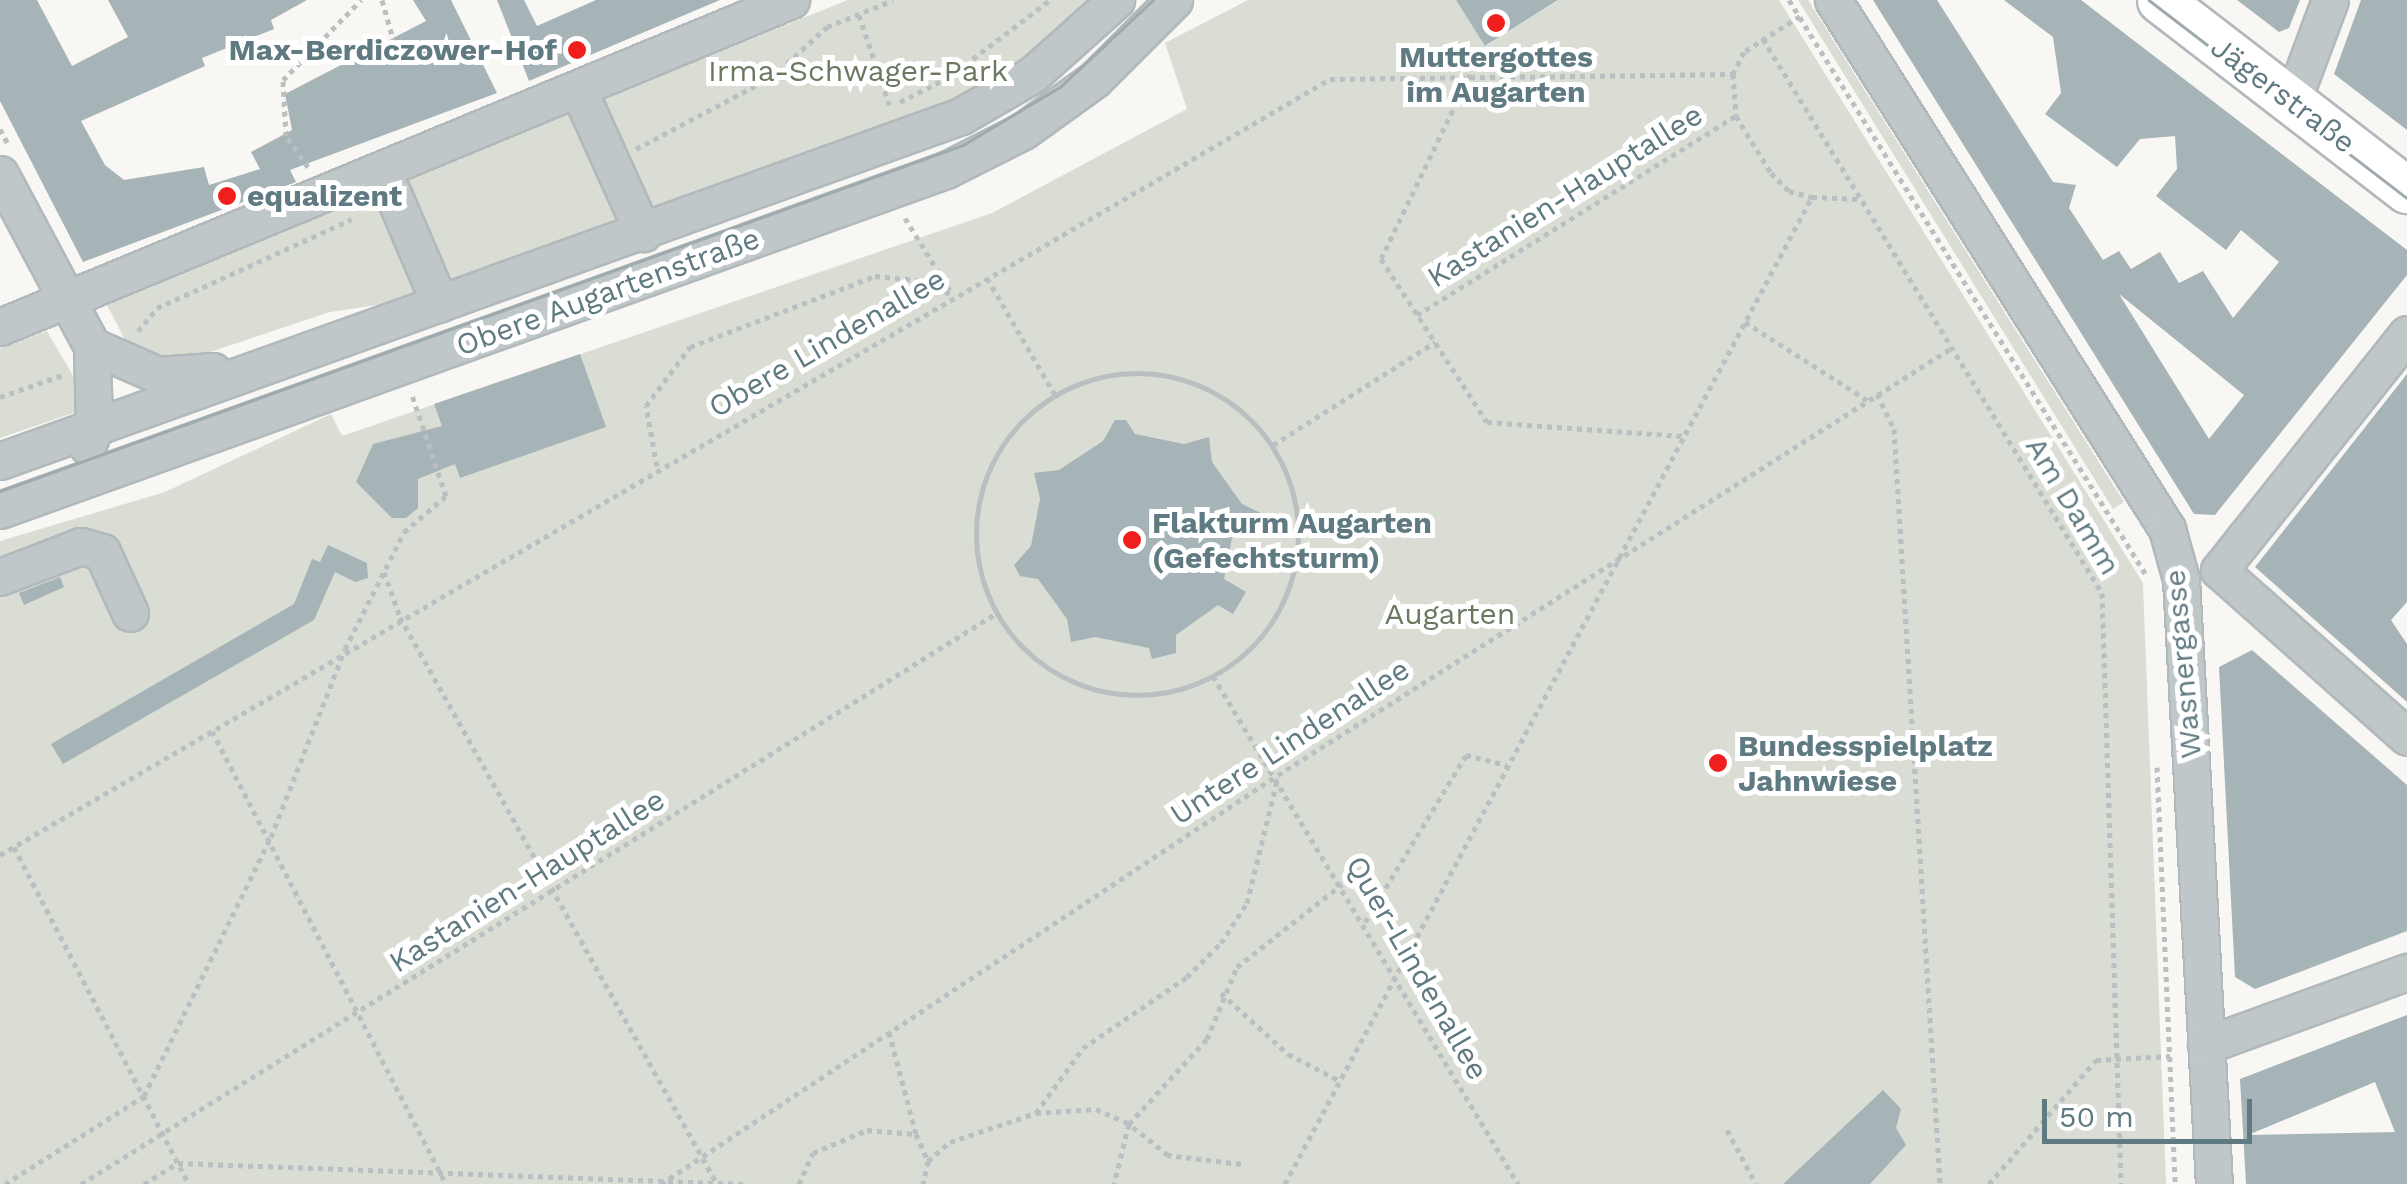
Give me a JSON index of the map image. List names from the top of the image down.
{
  "streets": {
    "main road": ["Jägerstraße"],
    "street": ["Obere Augartenstraße", "Wasnergasse"],
    "path": [
      "Kastanien-Hauptallee",
      "Obere Lindenallee",
      "Am Damm",
      "Untere Lindenallee",
      "Quer-Lindenallee"
    ]
  },
  "crossings": [
    ["Kastanien-Hauptallee", "Quer-Lindenallee"],
    ["Am Damm", "Untere Lindenallee"],
    ["Untere Lindenallee", "Quer-Lindenallee"]
  ],
  "parks": ["Irma-Schwager-Park", "Augarten"],
  "places": [
    "Muttergottes im Augarten",
    "Max-Berdiczower-Hof",
    "equalizent",
    "Flakturm Augarten (Gefechtsturm)",
    "Bundesspielplatz Jahnwiese"
  ],
  "scale_bar": "50 m"
}
